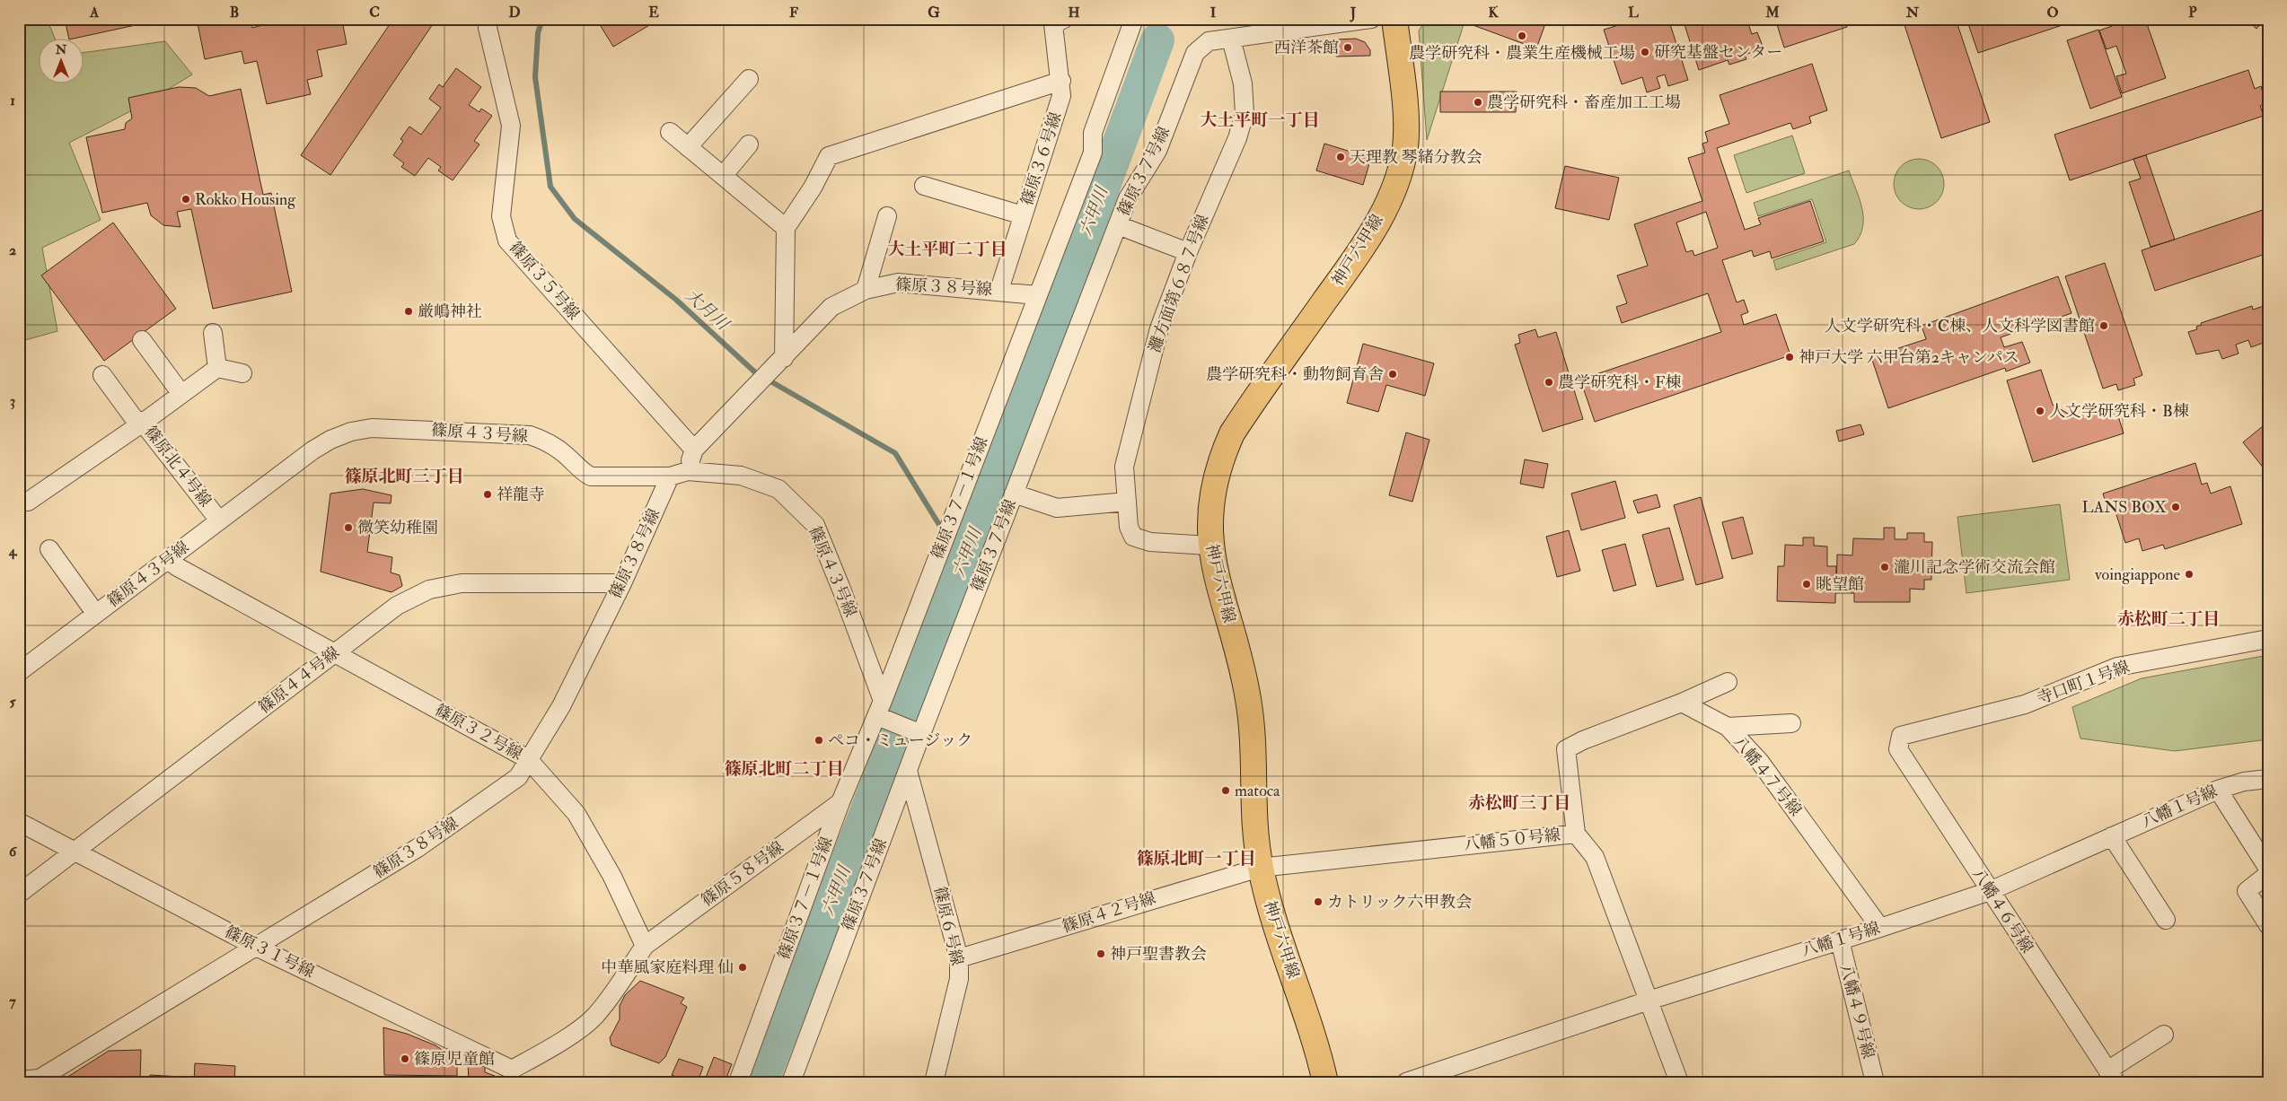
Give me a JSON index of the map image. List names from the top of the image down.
{
  "streets": {
    "main road": ["神戸六甲線"],
    "street": [
      "篠原３６号線",
      "篠原３７号線",
      "篠原３５号線",
      "灘方面第６８７号線",
      "篠原３８号線",
      "篠原４３号線",
      "篠原北４号線",
      "篠原３７－１号線",
      "篠原４４号線",
      "寺口町１号線",
      "篠原３２号線",
      "八幡４７号線",
      "八幡１号線",
      "八幡５０号線",
      "篠原５８号線",
      "八幡４６号線",
      "篠原４２号線",
      "篠原６号線",
      "篠原３１号線",
      "八幡４９号線"
    ]
  },
  "crossings": [
    ["篠原３６号線", "篠原３８号線"],
    ["篠原３７号線", "灘方面第６８７号線"],
    ["篠原３７号線", "篠原６号線"],
    ["神戸六甲線", "灘方面第６８７号線"],
    ["神戸六甲線", "八幡５０号線"],
    ["神戸六甲線", "篠原４２号線"],
    ["篠原３５号線", "篠原３８号線"],
    ["篠原３８号線", "篠原４３号線"],
    ["篠原３８号線", "篠原３７－１号線"],
    ["篠原３８号線", "篠原４４号線"],
    ["篠原３８号線", "篠原３２号線"],
    ["篠原３８号線", "篠原３１号線"],
    ["篠原４３号線", "篠原北４号線"],
    ["篠原４３号線", "篠原３７－１号線"],
    ["篠原４３号線", "篠原３２号線"],
    ["篠原３７－１号線", "篠原５８号線"],
    ["篠原４４号線", "篠原３２号線"],
    ["篠原４４号線", "篠原３１号線"],
    ["寺口町１号線", "八幡４６号線"],
    ["篠原３２号線", "篠原５８号線"],
    ["八幡４７号線", "八幡１号線"],
    ["八幡１号線", "八幡５０号線"],
    ["八幡１号線", "八幡４６号線"],
    ["八幡１号線", "八幡４９号線"],
    ["八幡５０号線", "篠原４２号線"],
    ["篠原４２号線", "篠原６号線"]
  ],
  "districts": [
    "大土平町一丁目",
    "大土平町二丁目",
    "篠原北町三丁目",
    "赤松町二丁目",
    "篠原北町二丁目",
    "赤松町三丁目",
    "篠原北町一丁目"
  ],
  "water": ["六甲川", "大月川"],
  "places": [
    "農学研究科・農業生産機械工場",
    "西洋茶館",
    "研究基盤センター",
    "農学研究科・畜産加工工場",
    "天理教 琴緒分教会",
    "Rokko Housing",
    "厳嶋神社",
    "人文学研究科・C棟、人文科学図書館",
    "神戸大学 六甲台第2キャンパス",
    "農学研究科・動物飼育舎",
    "農学研究科・F棟",
    "人文学研究科・B棟",
    "祥龍寺",
    "LANS BOX",
    "微笑幼稚園",
    "瀧川記念学術交流会館",
    "voingiappone",
    "眺望館",
    "ペコ・ミュージック",
    "matoca",
    "カトリック六甲教会",
    "神戸聖書教会",
    "中華風家庭料理 仙",
    "篠原児童館"
  ],
  "north": "top",
  "grid": {
    "columns": [
      "A",
      "B",
      "C",
      "D",
      "E",
      "F",
      "G",
      "H",
      "I",
      "J",
      "K",
      "L",
      "M",
      "N",
      "O",
      "P"
    ],
    "rows": [
      "1",
      "2",
      "3",
      "4",
      "5",
      "6",
      "7"
    ]
  }
}
